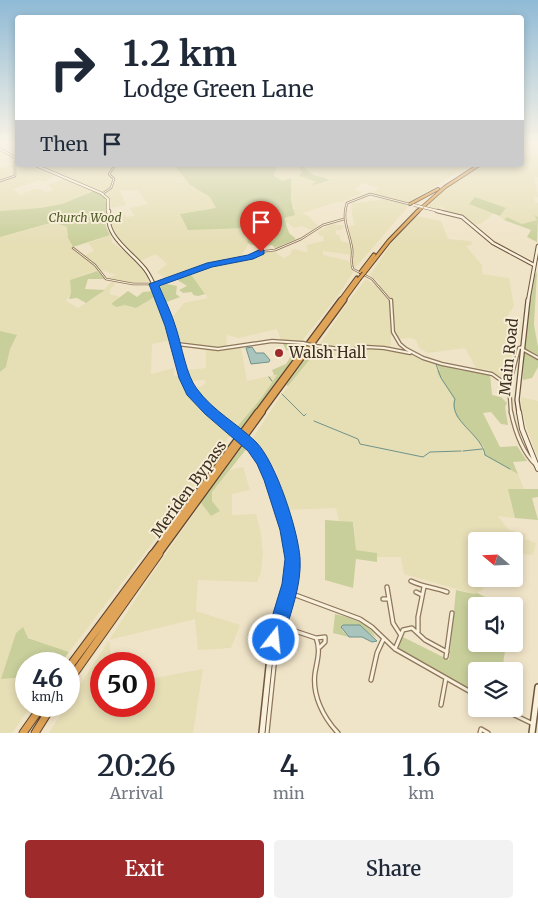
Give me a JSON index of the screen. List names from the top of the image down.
{
  "streets": {
    "highway": ["Meriden Bypass"],
    "main road": ["Main Road"]
  },
  "parks": ["Church Wood"],
  "places": ["Walsh Hall"],
  "north": "left",
  "page": {
    "turn": ["1.2 km", "Lodge Green Lane"],
    "then": "Then",
    "speed": "46 km/h",
    "limit": "50",
    "eta": [
      "20:26",
      "Arrival",
      "4",
      "min",
      "1.6",
      "km"
    ],
    "buttons": ["Exit", "Share"]
  }
}
